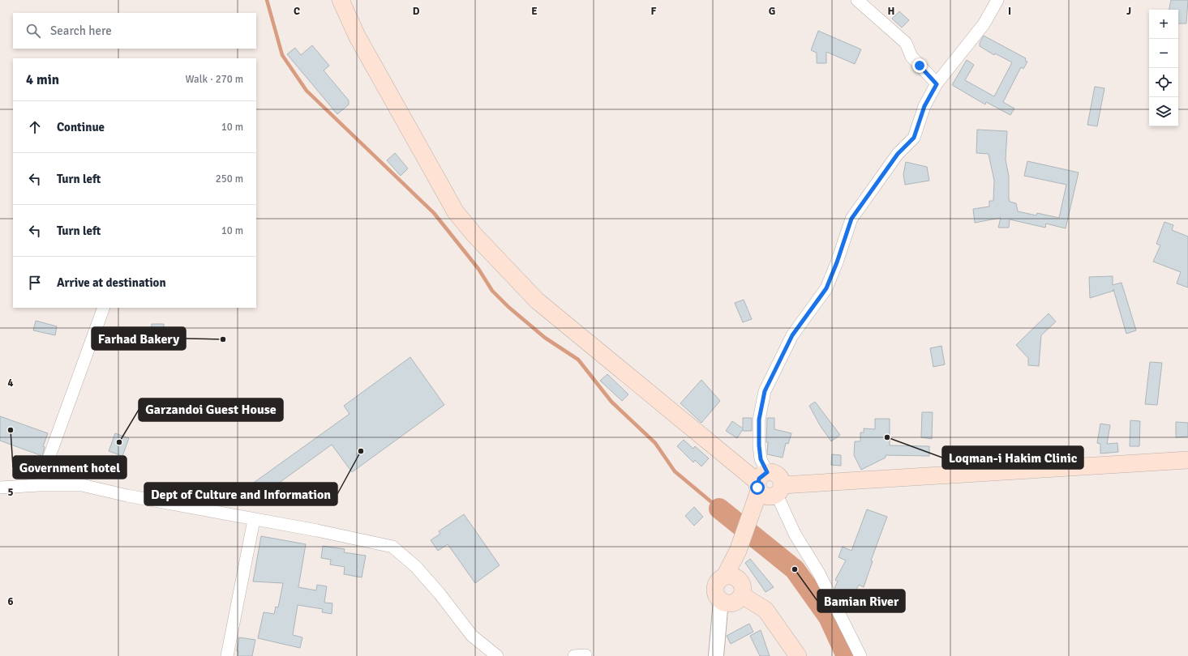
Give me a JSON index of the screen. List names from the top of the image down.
{
  "places": [
    "Farhad Bakery",
    "Government hotel",
    "Loqman-i Hakim Clinic",
    "Garzandoi Guest House",
    "Dept of Culture and Information",
    "Bamian River"
  ],
  "page": {
    "map_buttons": ["+", "−"],
    "search": "Search here",
    "heading": ["4 min", "Walk · 270 m"],
    "list": [
      ["Continue", "10 m"],
      ["Turn left", "250 m"],
      ["Turn left", "10 m"],
      "Arrive at destination"
    ]
  },
  "grid": {
    "columns": [
      "C",
      "D",
      "E",
      "F",
      "G",
      "H",
      "I",
      "J"
    ],
    "rows": ["4", "5", "6"]
  }
}
